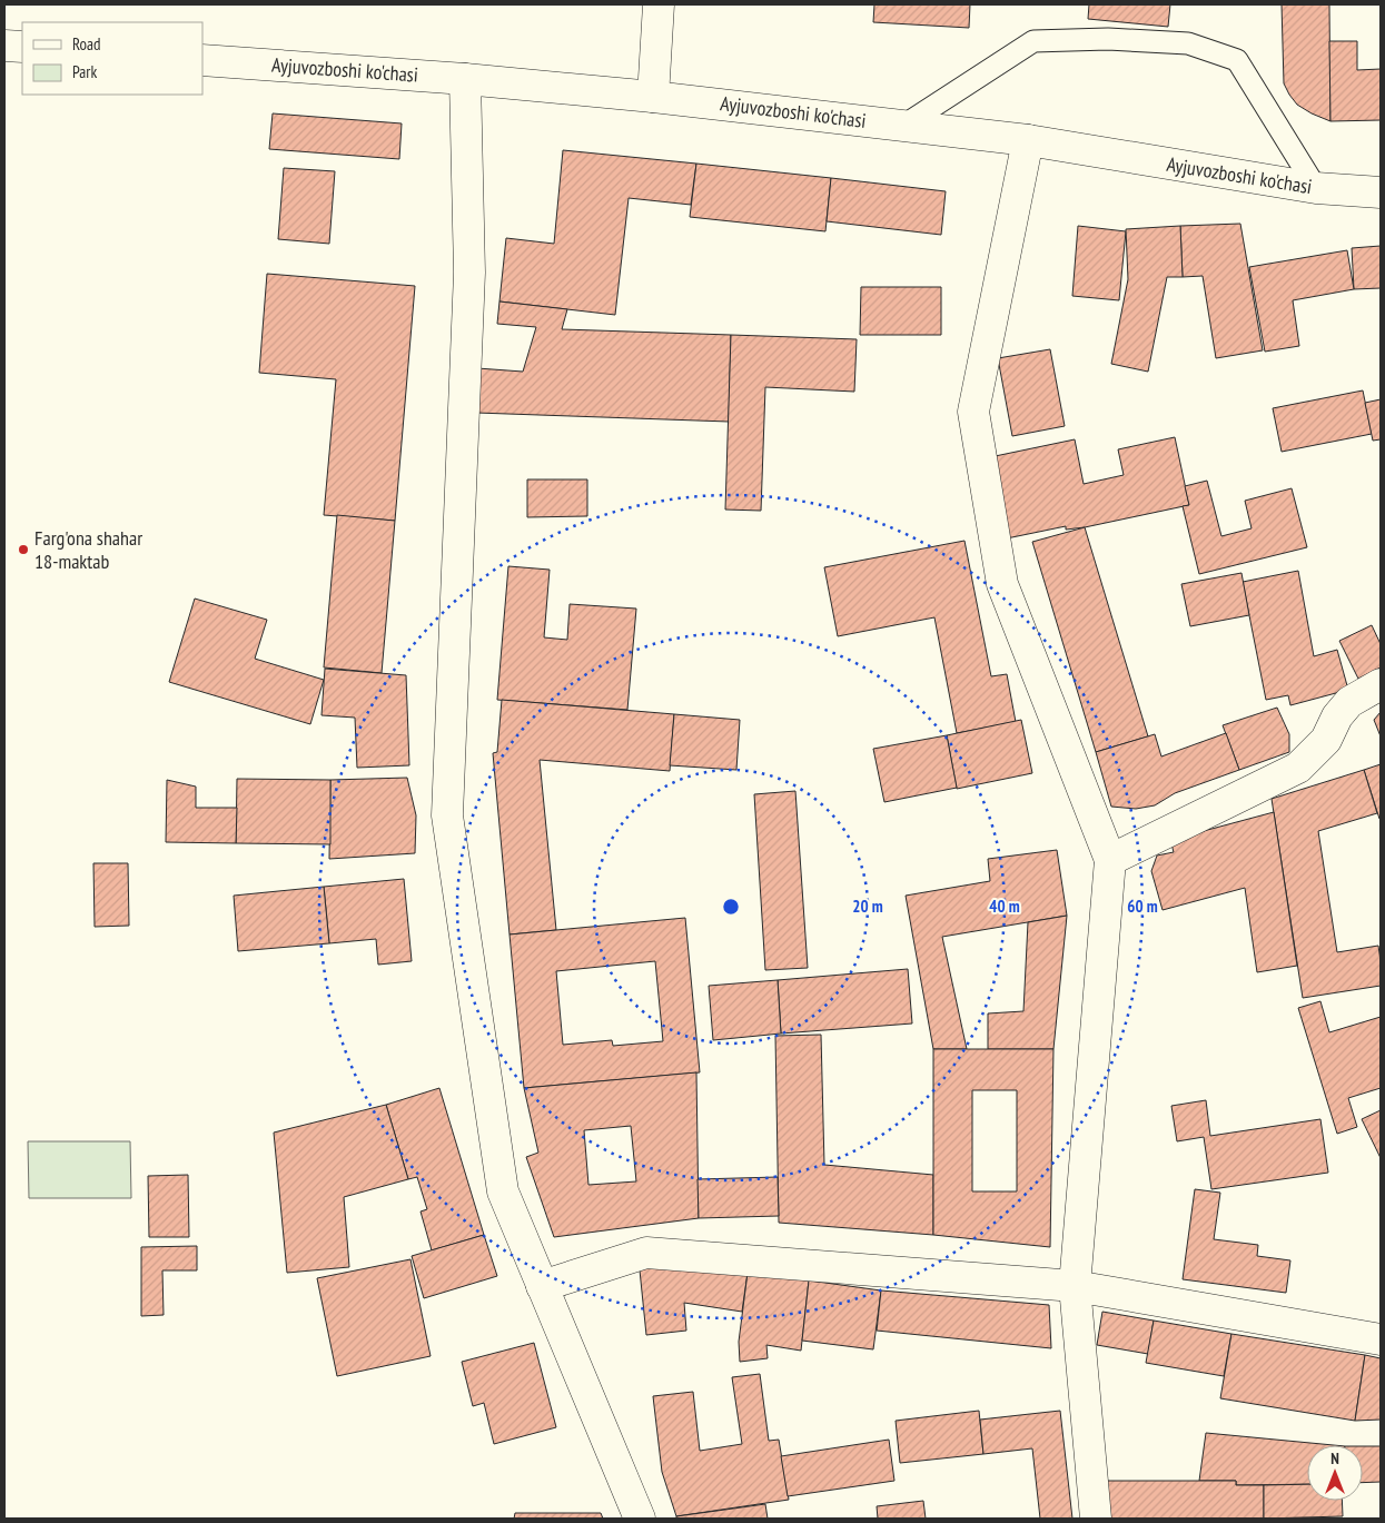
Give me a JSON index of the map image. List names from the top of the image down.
{
  "streets": {
    "street": ["Ayjuvozboshi ko'chasi"]
  },
  "places": ["Farg'ona shahar 18-maktab"],
  "legend": ["Road", "Park"],
  "north": "top",
  "rings": ["20 m", "40 m", "60 m"]
}
